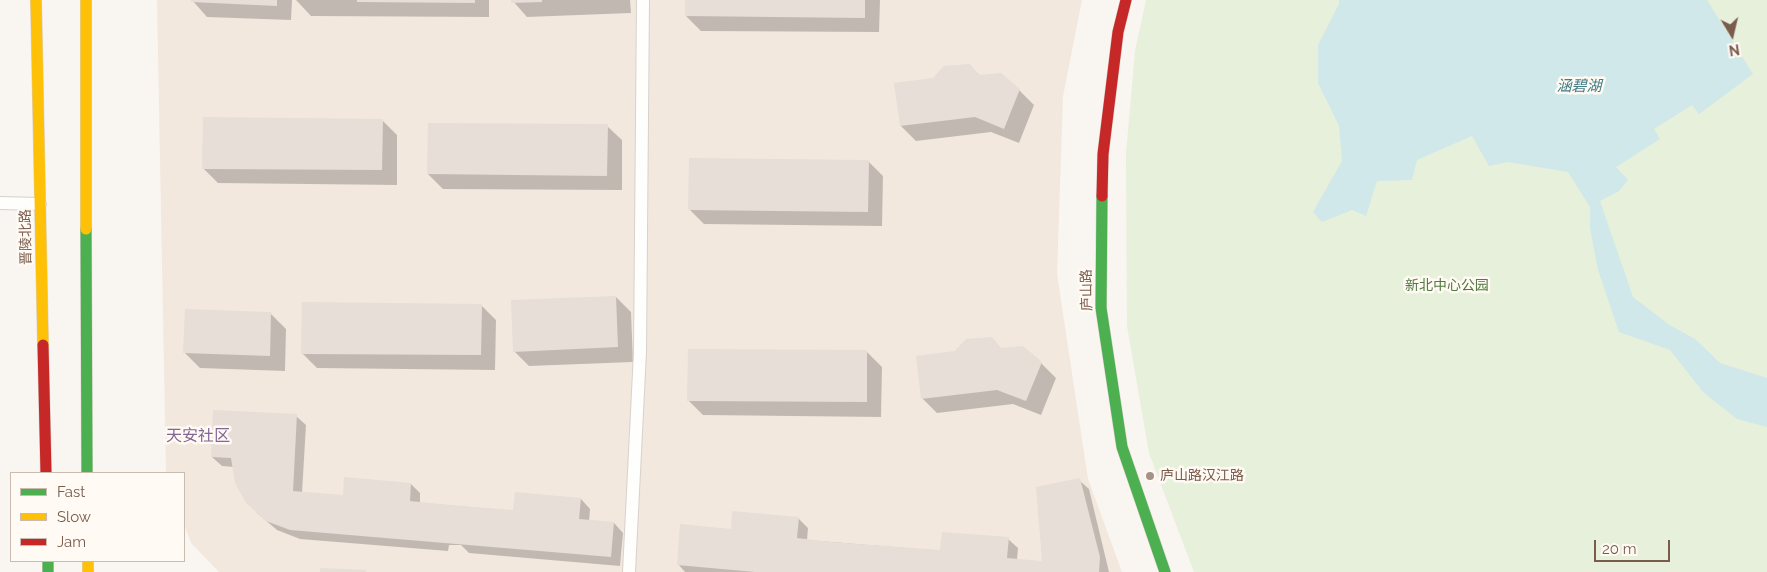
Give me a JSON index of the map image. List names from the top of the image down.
{
  "streets": {
    "main road": ["晋陵北路", "庐山路"]
  },
  "districts": ["天安社区"],
  "water": ["涵碧湖"],
  "parks": ["新北中心公园"],
  "places": ["庐山路汉江路"],
  "legend": ["Fast", "Slow", "Jam"],
  "scale_bar": "20 m",
  "north": "bottom"
}
